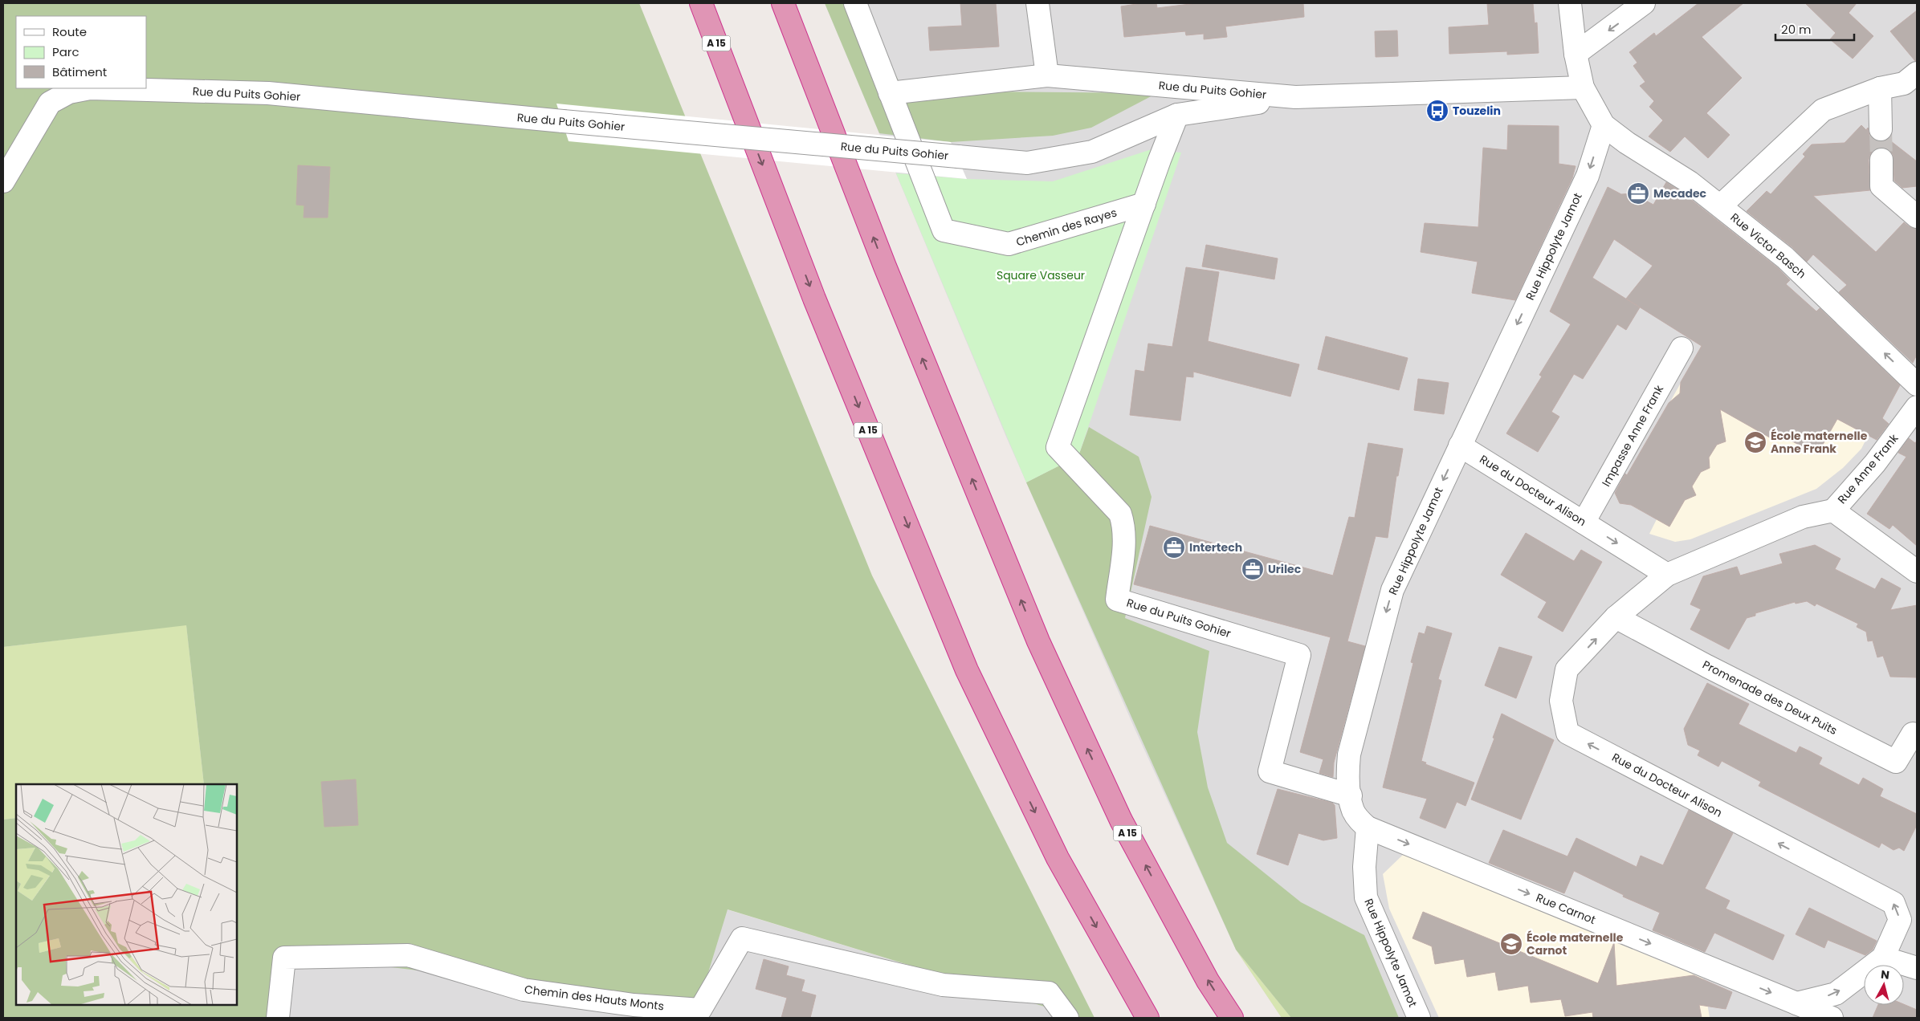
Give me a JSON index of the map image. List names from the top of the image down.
{
  "streets": {
    "highway": ["A 15"],
    "street": [
      "Rue du Puits Gohier",
      "Chemin des Rayes",
      "Rue Victor Basch",
      "Rue Hippolyte Jamot",
      "Impasse Anne Frank",
      "Rue Anne Frank",
      "Rue du Docteur Alison",
      "Promenade des Deux Puits",
      "Rue Carnot",
      "Chemin des Hauts Monts"
    ]
  },
  "crossings": [
    ["Rue du Puits Gohier", "Chemin des Rayes"],
    ["Rue du Puits Gohier", "Rue Hippolyte Jamot"],
    ["Rue Victor Basch", "Rue Hippolyte Jamot"],
    ["Rue Hippolyte Jamot", "Rue du Docteur Alison"],
    ["Rue Hippolyte Jamot", "Rue Carnot"],
    ["Impasse Anne Frank", "Rue du Docteur Alison"],
    ["Rue Anne Frank", "Rue du Docteur Alison"],
    ["Rue du Docteur Alison", "Promenade des Deux Puits"]
  ],
  "one_way": ["Rue Victor Basch", "Rue Hippolyte Jamot", "Rue Carnot"],
  "parks": ["Square Vasseur"],
  "places": {
    "bus stop": ["Touzelin"],
    "office": ["Mecadec", "Intertech", "Urilec"],
    "school or university": ["École maternelle Anne Frank", "École maternelle Carnot"]
  },
  "legend": ["Route", "Parc", "Bâtiment"],
  "scale_bar": "20 m",
  "north": "top"
}
